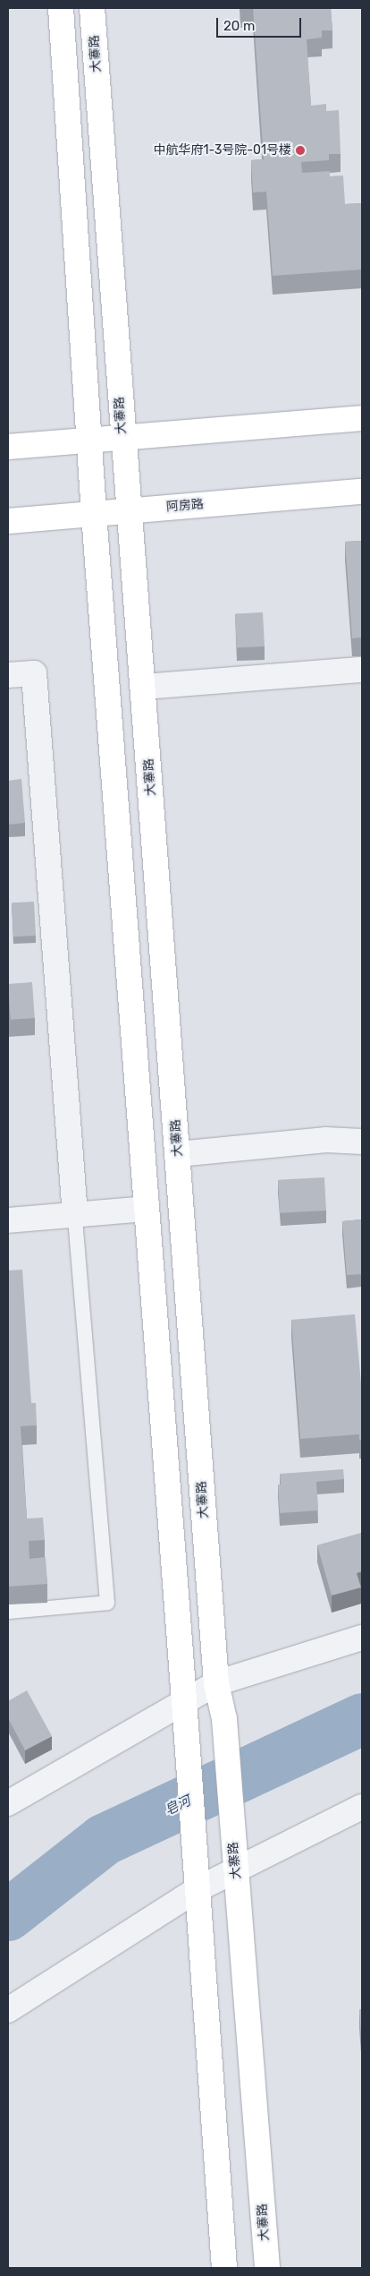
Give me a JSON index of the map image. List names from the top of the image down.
{
  "streets": {
    "main road": ["大寨路", "阿房路"]
  },
  "crossings": [
    ["大寨路", "阿房路"]
  ],
  "water": ["皂河"],
  "places": ["中航华府1-3号院-01号楼"],
  "scale_bar": "20 m"
}
